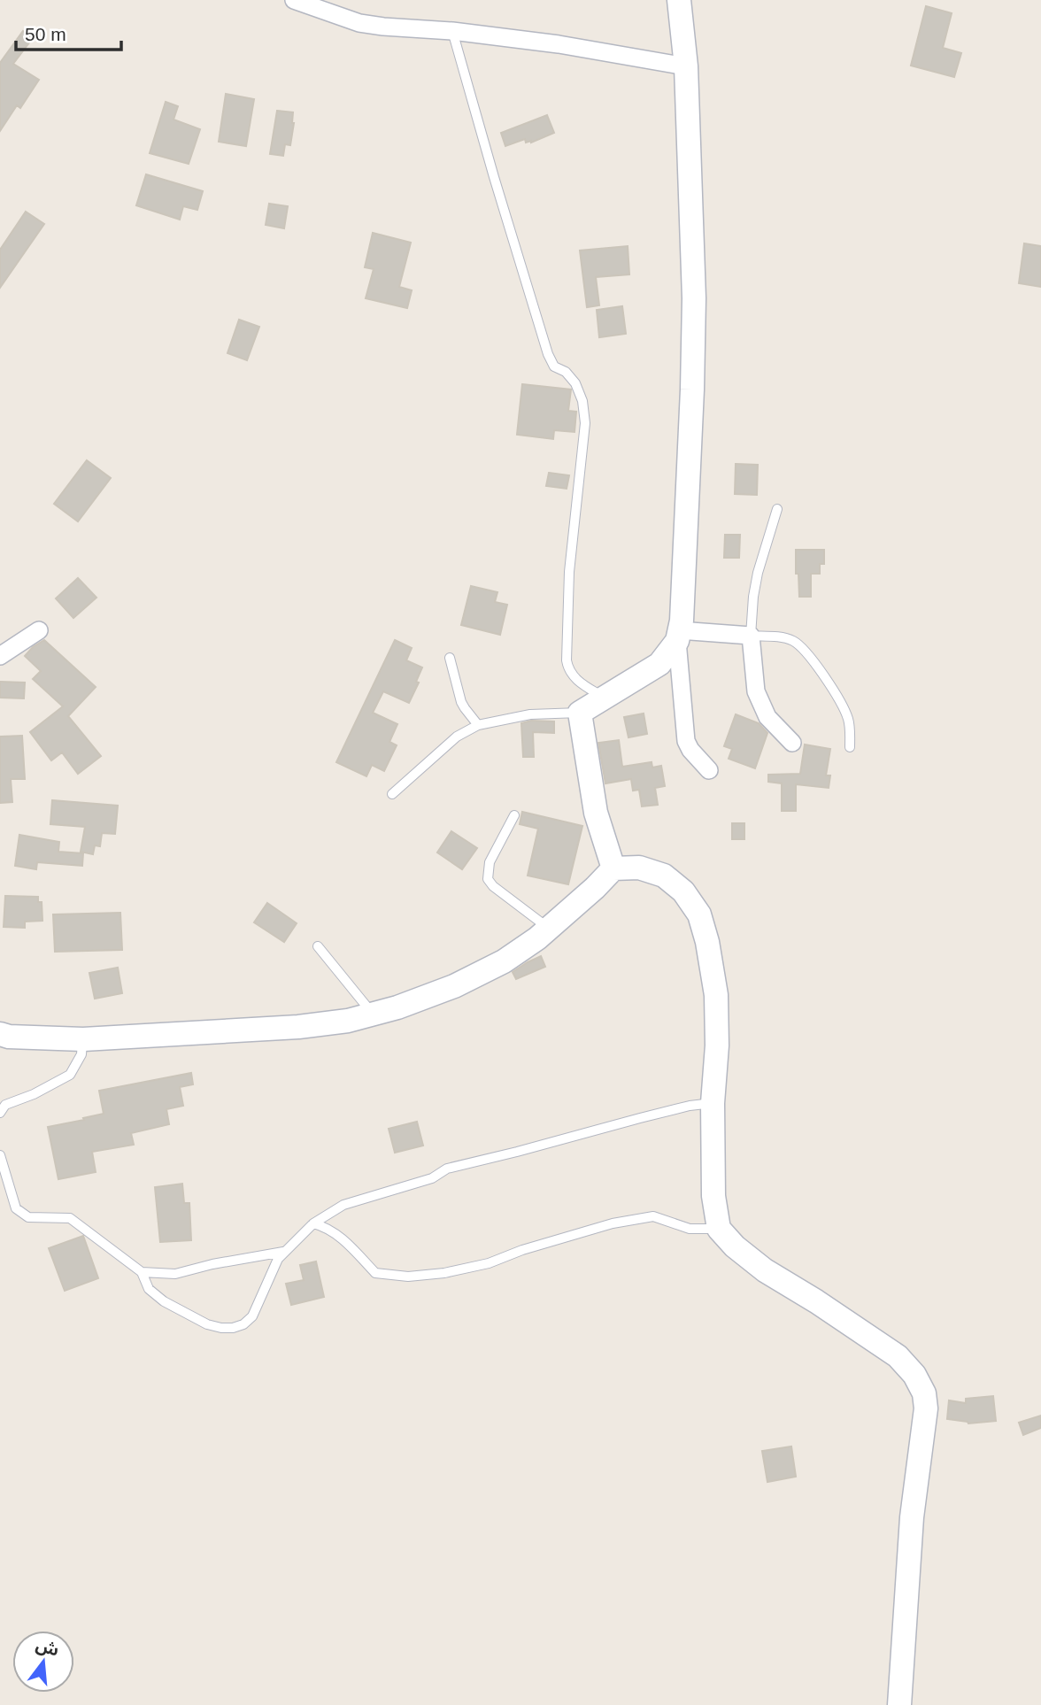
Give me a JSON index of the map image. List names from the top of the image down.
{
  "scale_bar": "50 m",
  "north": "top"
}
